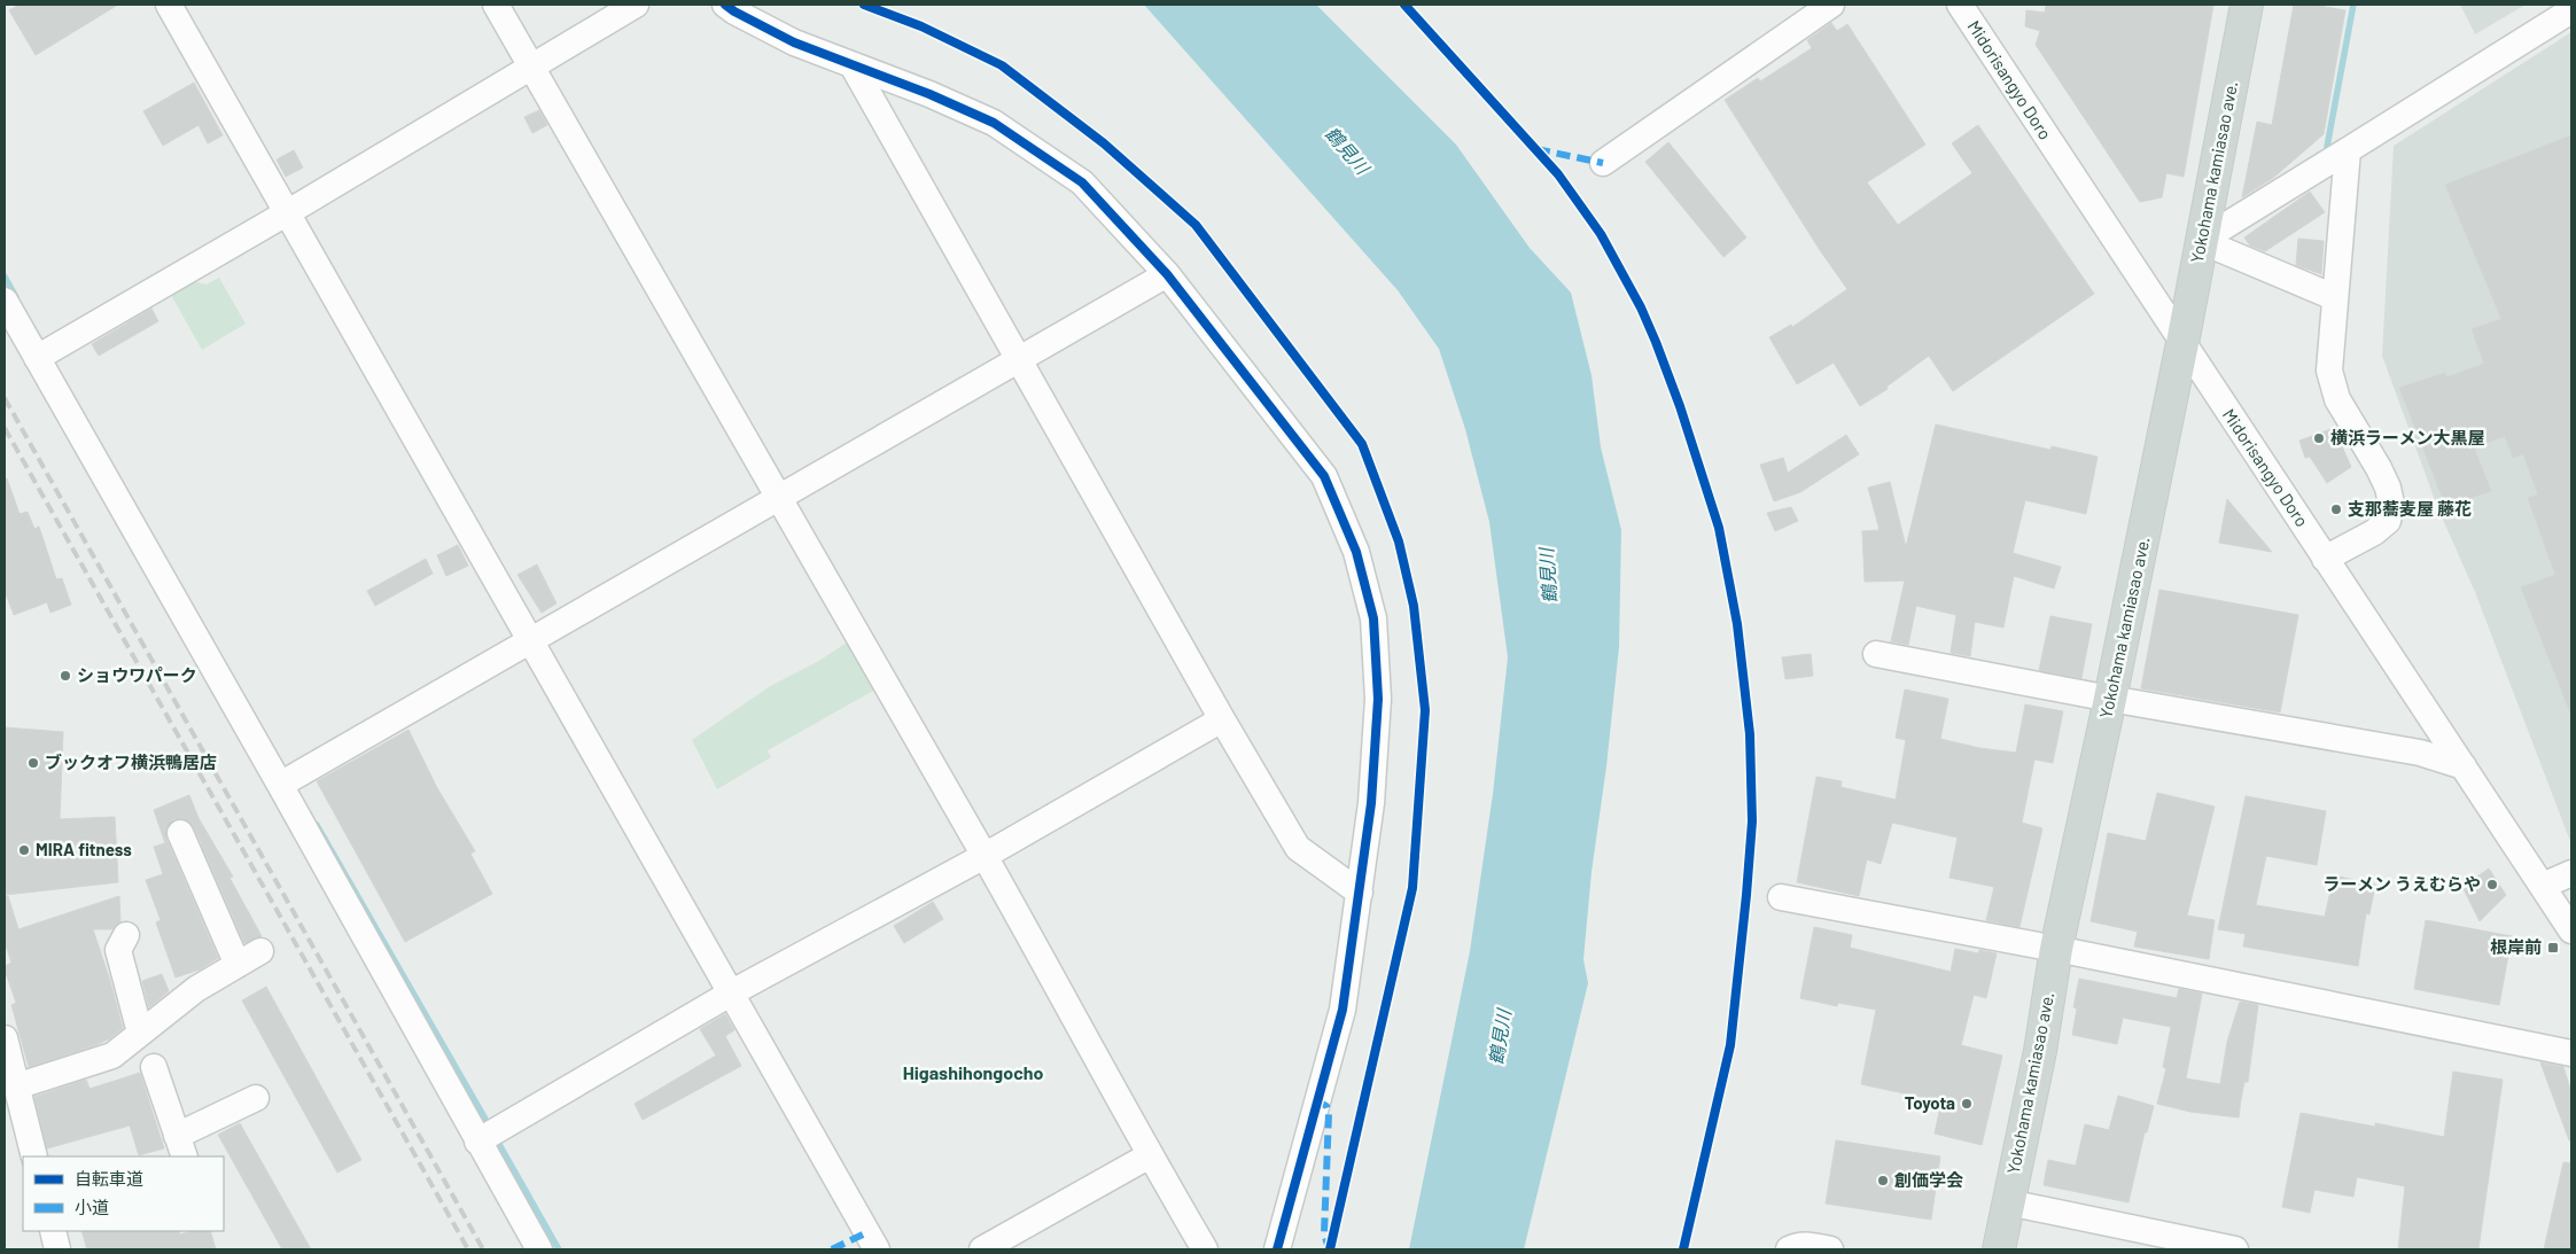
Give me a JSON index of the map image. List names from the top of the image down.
{
  "streets": {
    "main road": ["Yokohama kamiasao ave."],
    "street": ["Midorisangyo Doro"]
  },
  "crossings": [
    ["Midorisangyo Doro", "Yokohama kamiasao ave."]
  ],
  "districts": ["Higashihongocho"],
  "water": ["鶴見川"],
  "places": {
    "other": [
      "横浜ラーメン大黒屋",
      "支那蕎麦屋 藤花",
      "ショウワパーク",
      "ブックオフ横浜鴨居店",
      "MIRA fitness",
      "ラーメン うえむらや",
      "Toyota",
      "創価学会"
    ],
    "transit": ["根岸前"]
  },
  "legend": ["自転車道", "小道"]
}
